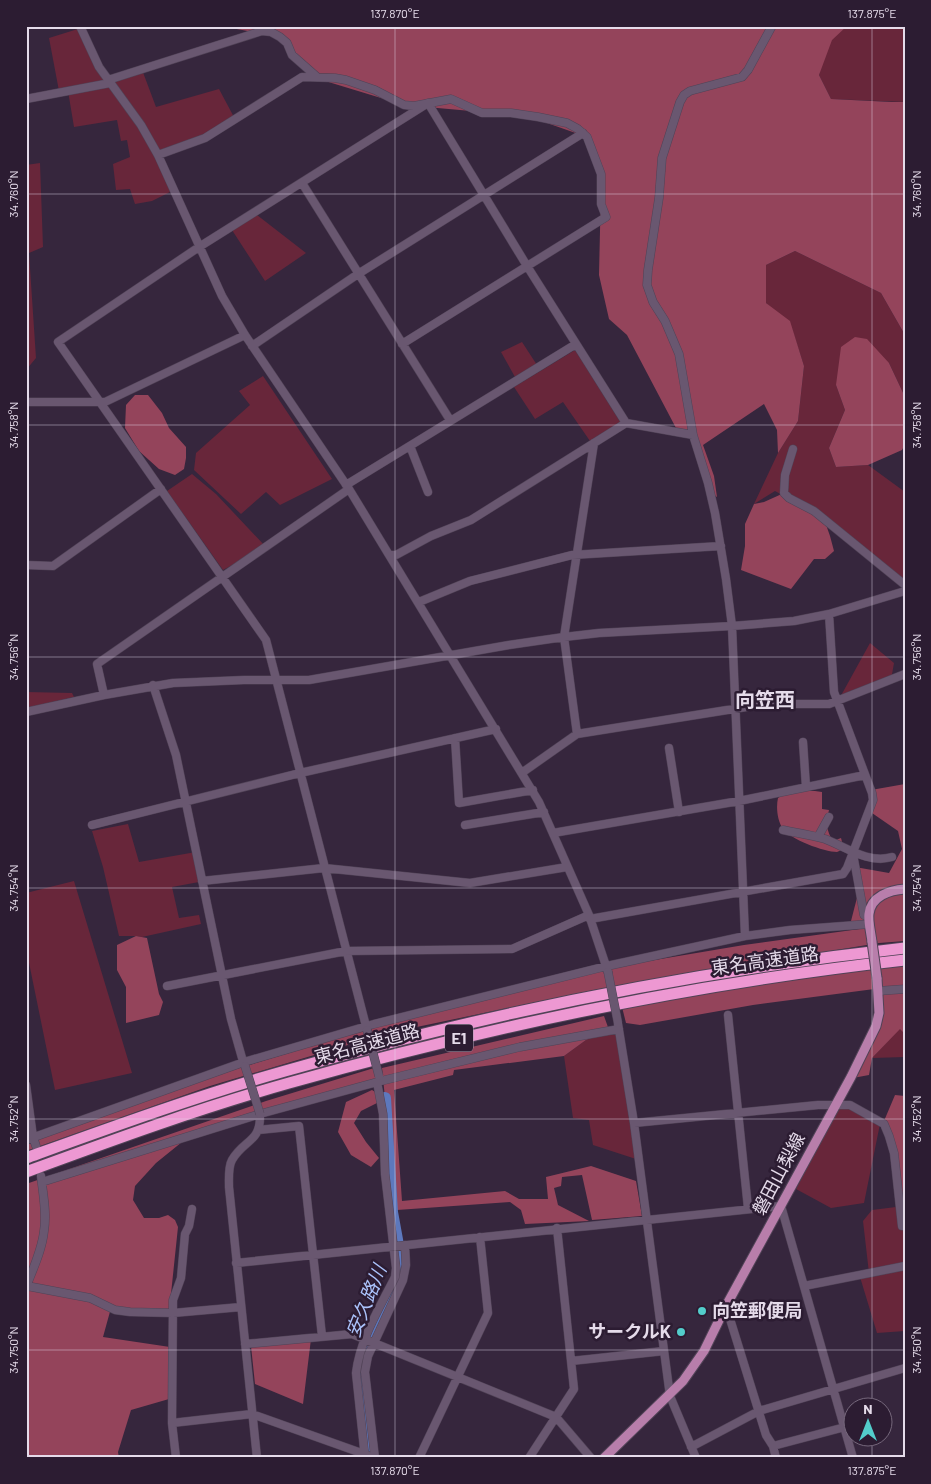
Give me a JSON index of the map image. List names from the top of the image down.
{
  "streets": {
    "highway": ["東名高速道路", "E1"],
    "main road": ["磐田山梨線"]
  },
  "districts": ["向笠西"],
  "water": ["安久路川"],
  "places": ["向笠郵便局", "サークルK"],
  "north": "top",
  "coordinates": [
    "137.870°E",
    "137.875°E",
    "34.760°N",
    "34.758°N",
    "34.756°N",
    "34.754°N",
    "34.752°N",
    "34.750°N"
  ]
}
